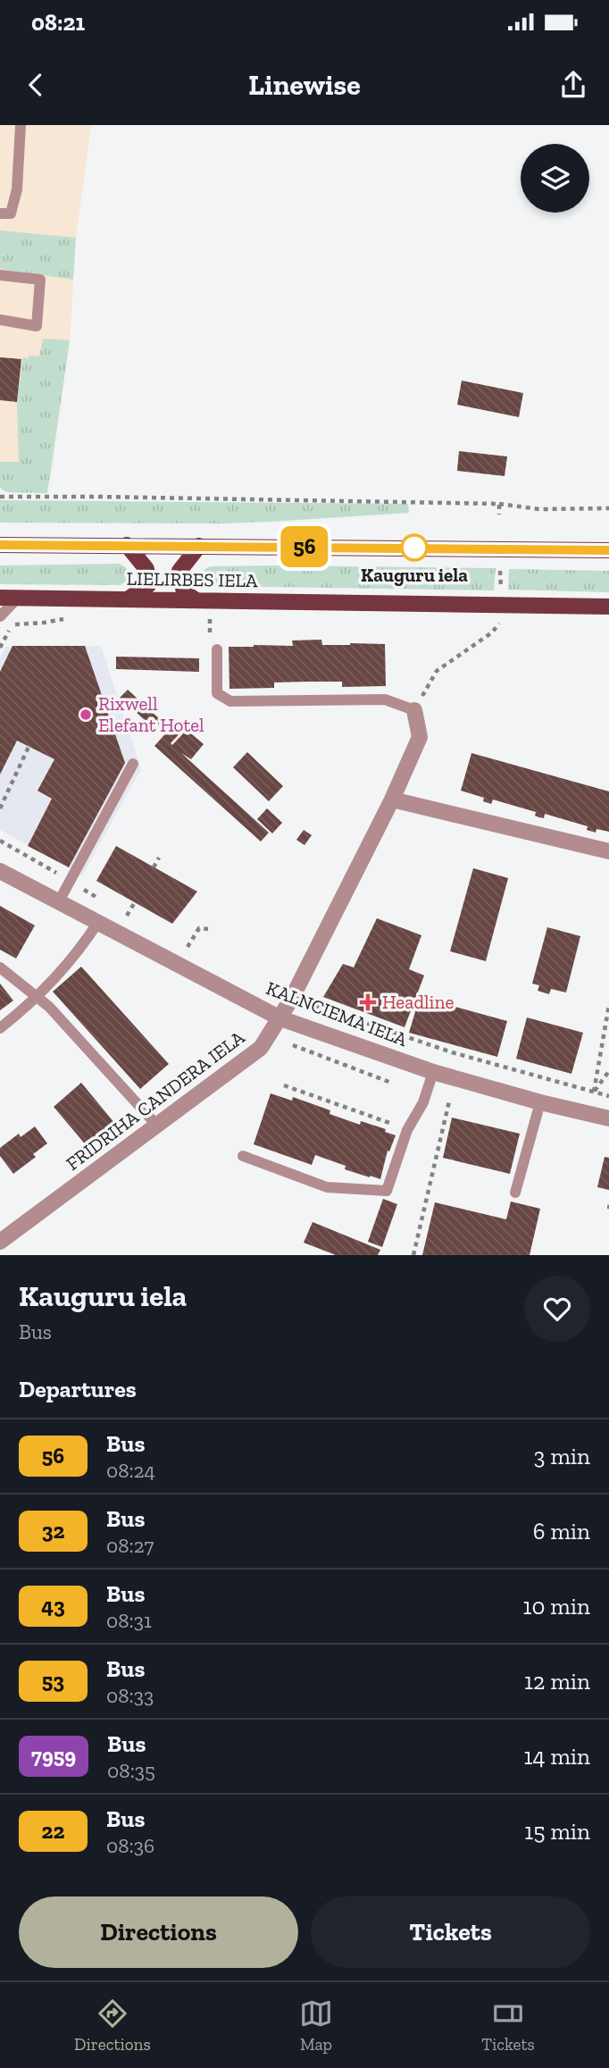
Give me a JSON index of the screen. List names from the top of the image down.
{
  "streets": {
    "main road": ["LIELIRBES IELA"],
    "street": ["KALNCIEMA IELA", "FRIDRIHA CANDERA IELA"]
  },
  "crossings": [
    ["KALNCIEMA IELA", "FRIDRIHA CANDERA IELA"]
  ],
  "places": {
    "other": ["Kauguru iela", "Rixwell Elefant Hotel"],
    "health": ["Headline"]
  },
  "lines": ["bus line 56"],
  "page": {
    "status": "08:21",
    "header": "Linewise",
    "on_map": "56",
    "heading": [
      ["Kauguru iela", "Bus"],
      "Departures"
    ],
    "list": [
      {
        "mark": "56",
        "name": "Bus",
        "note": "08:24",
        "value": "3 min"
      },
      {
        "mark": "32",
        "name": "Bus",
        "note": "08:27",
        "value": "6 min"
      },
      {
        "mark": "43",
        "name": "Bus",
        "note": "08:31",
        "value": "10 min"
      },
      {
        "mark": "53",
        "name": "Bus",
        "note": "08:33",
        "value": "12 min"
      },
      {
        "mark": "7959",
        "name": "Bus",
        "note": "08:35",
        "value": "14 min"
      },
      {
        "mark": "22",
        "name": "Bus",
        "note": "08:36",
        "value": "15 min"
      }
    ],
    "buttons": ["Directions", "Tickets"],
    "tabs": ["Directions", "Map", "Tickets"]
  }
}
